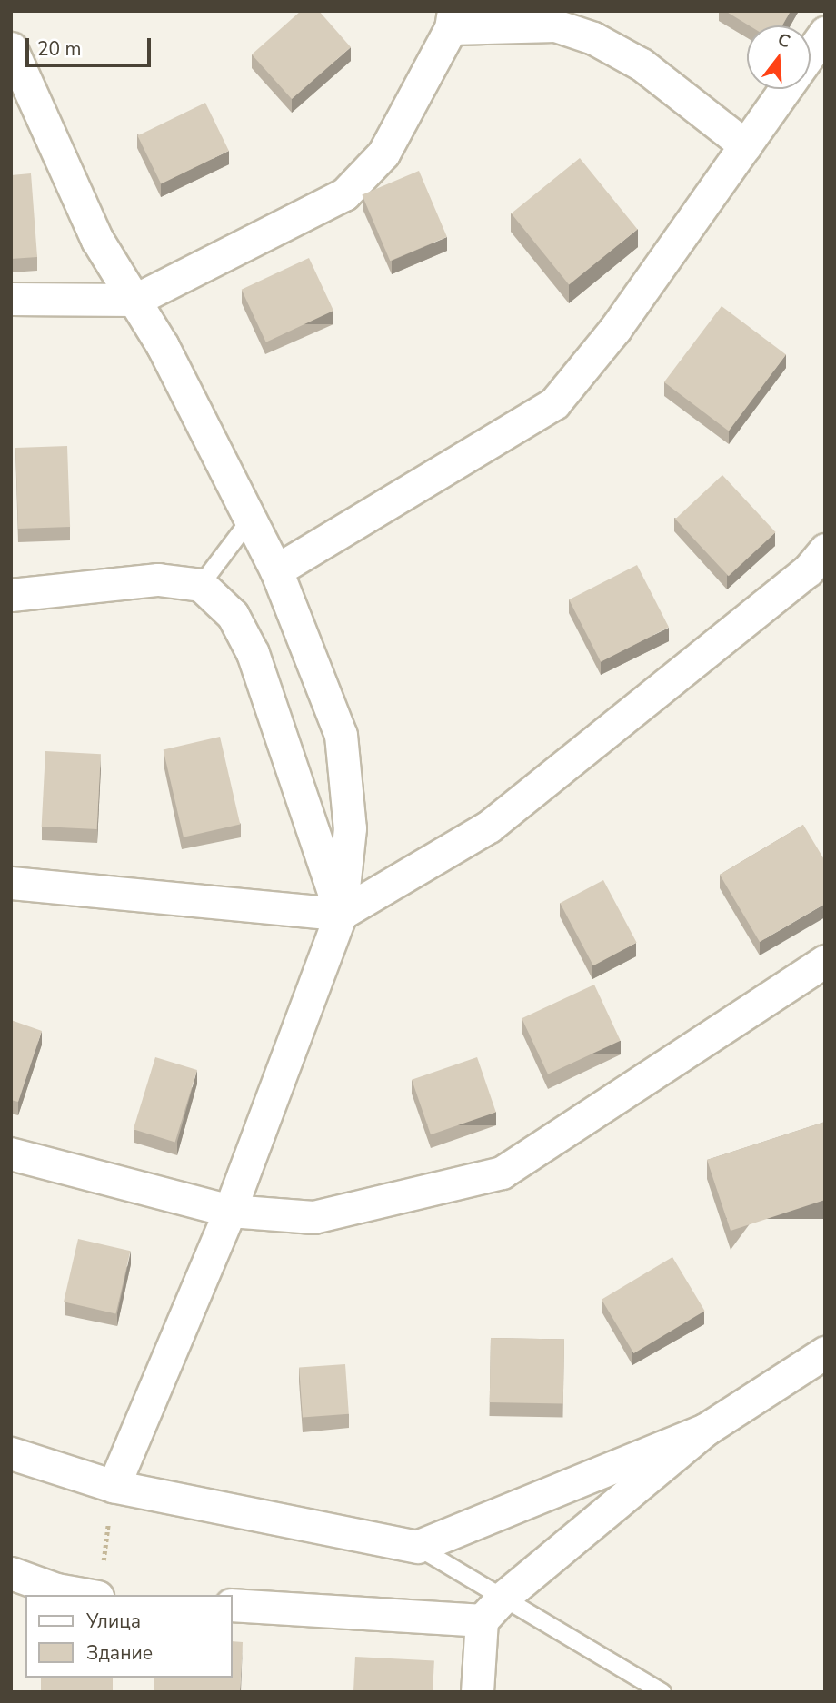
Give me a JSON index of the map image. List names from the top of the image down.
{
  "legend": ["Улица", "Здание"],
  "scale_bar": "20 m",
  "north": "top"
}
